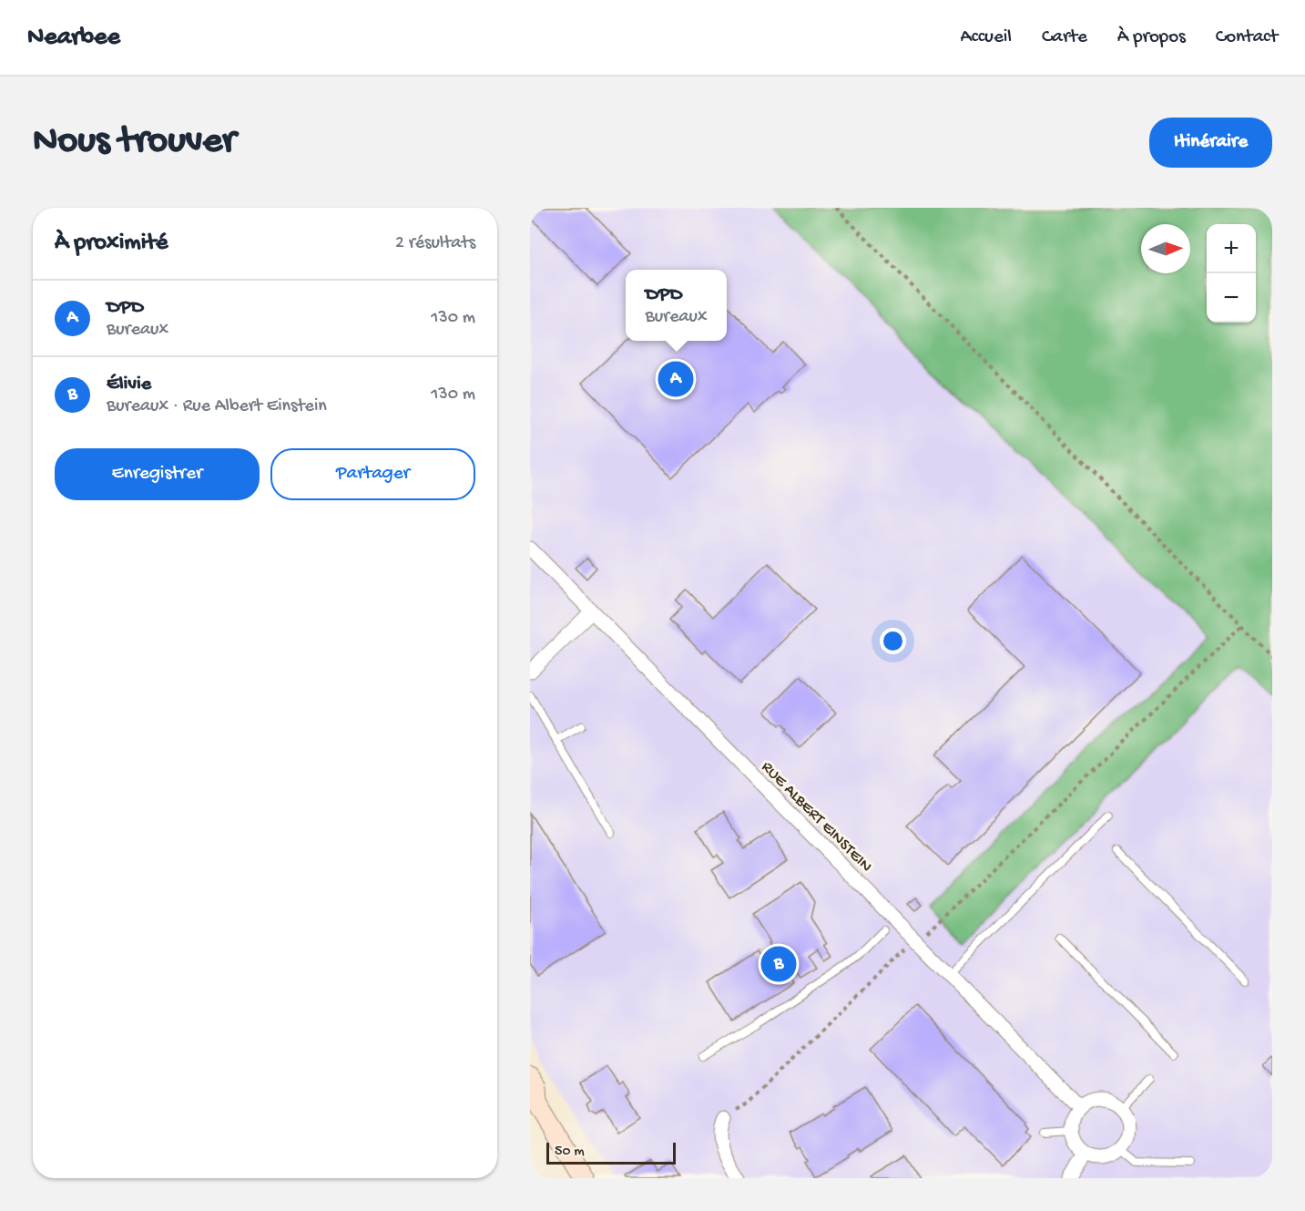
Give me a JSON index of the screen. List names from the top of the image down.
{
  "streets": {
    "street": ["RUE ALBERT EINSTEIN"]
  },
  "scale_bar": "50 m",
  "north": "right",
  "page": {
    "header": "Nearbee",
    "nav": [
      "Accueil",
      "Carte",
      "À propos",
      "Contact"
    ],
    "buttons": [
      "Itinéraire",
      ["Enregistrer", "Partager"]
    ],
    "title": "Nous trouver",
    "heading": ["À proximité", "2 résultats"],
    "map_buttons": ["+", "−"],
    "popup": ["DPD", "Bureaux"],
    "list": [
      {
        "mark": "A",
        "name": "DPD",
        "note": "Bureaux",
        "value": "130 m"
      },
      {
        "mark": "B",
        "name": "Élivie",
        "note": "Bureaux · Rue Albert Einstein",
        "value": "130 m"
      }
    ],
    "pins": ["A", "B"],
    "scale": "50 m"
  }
}
